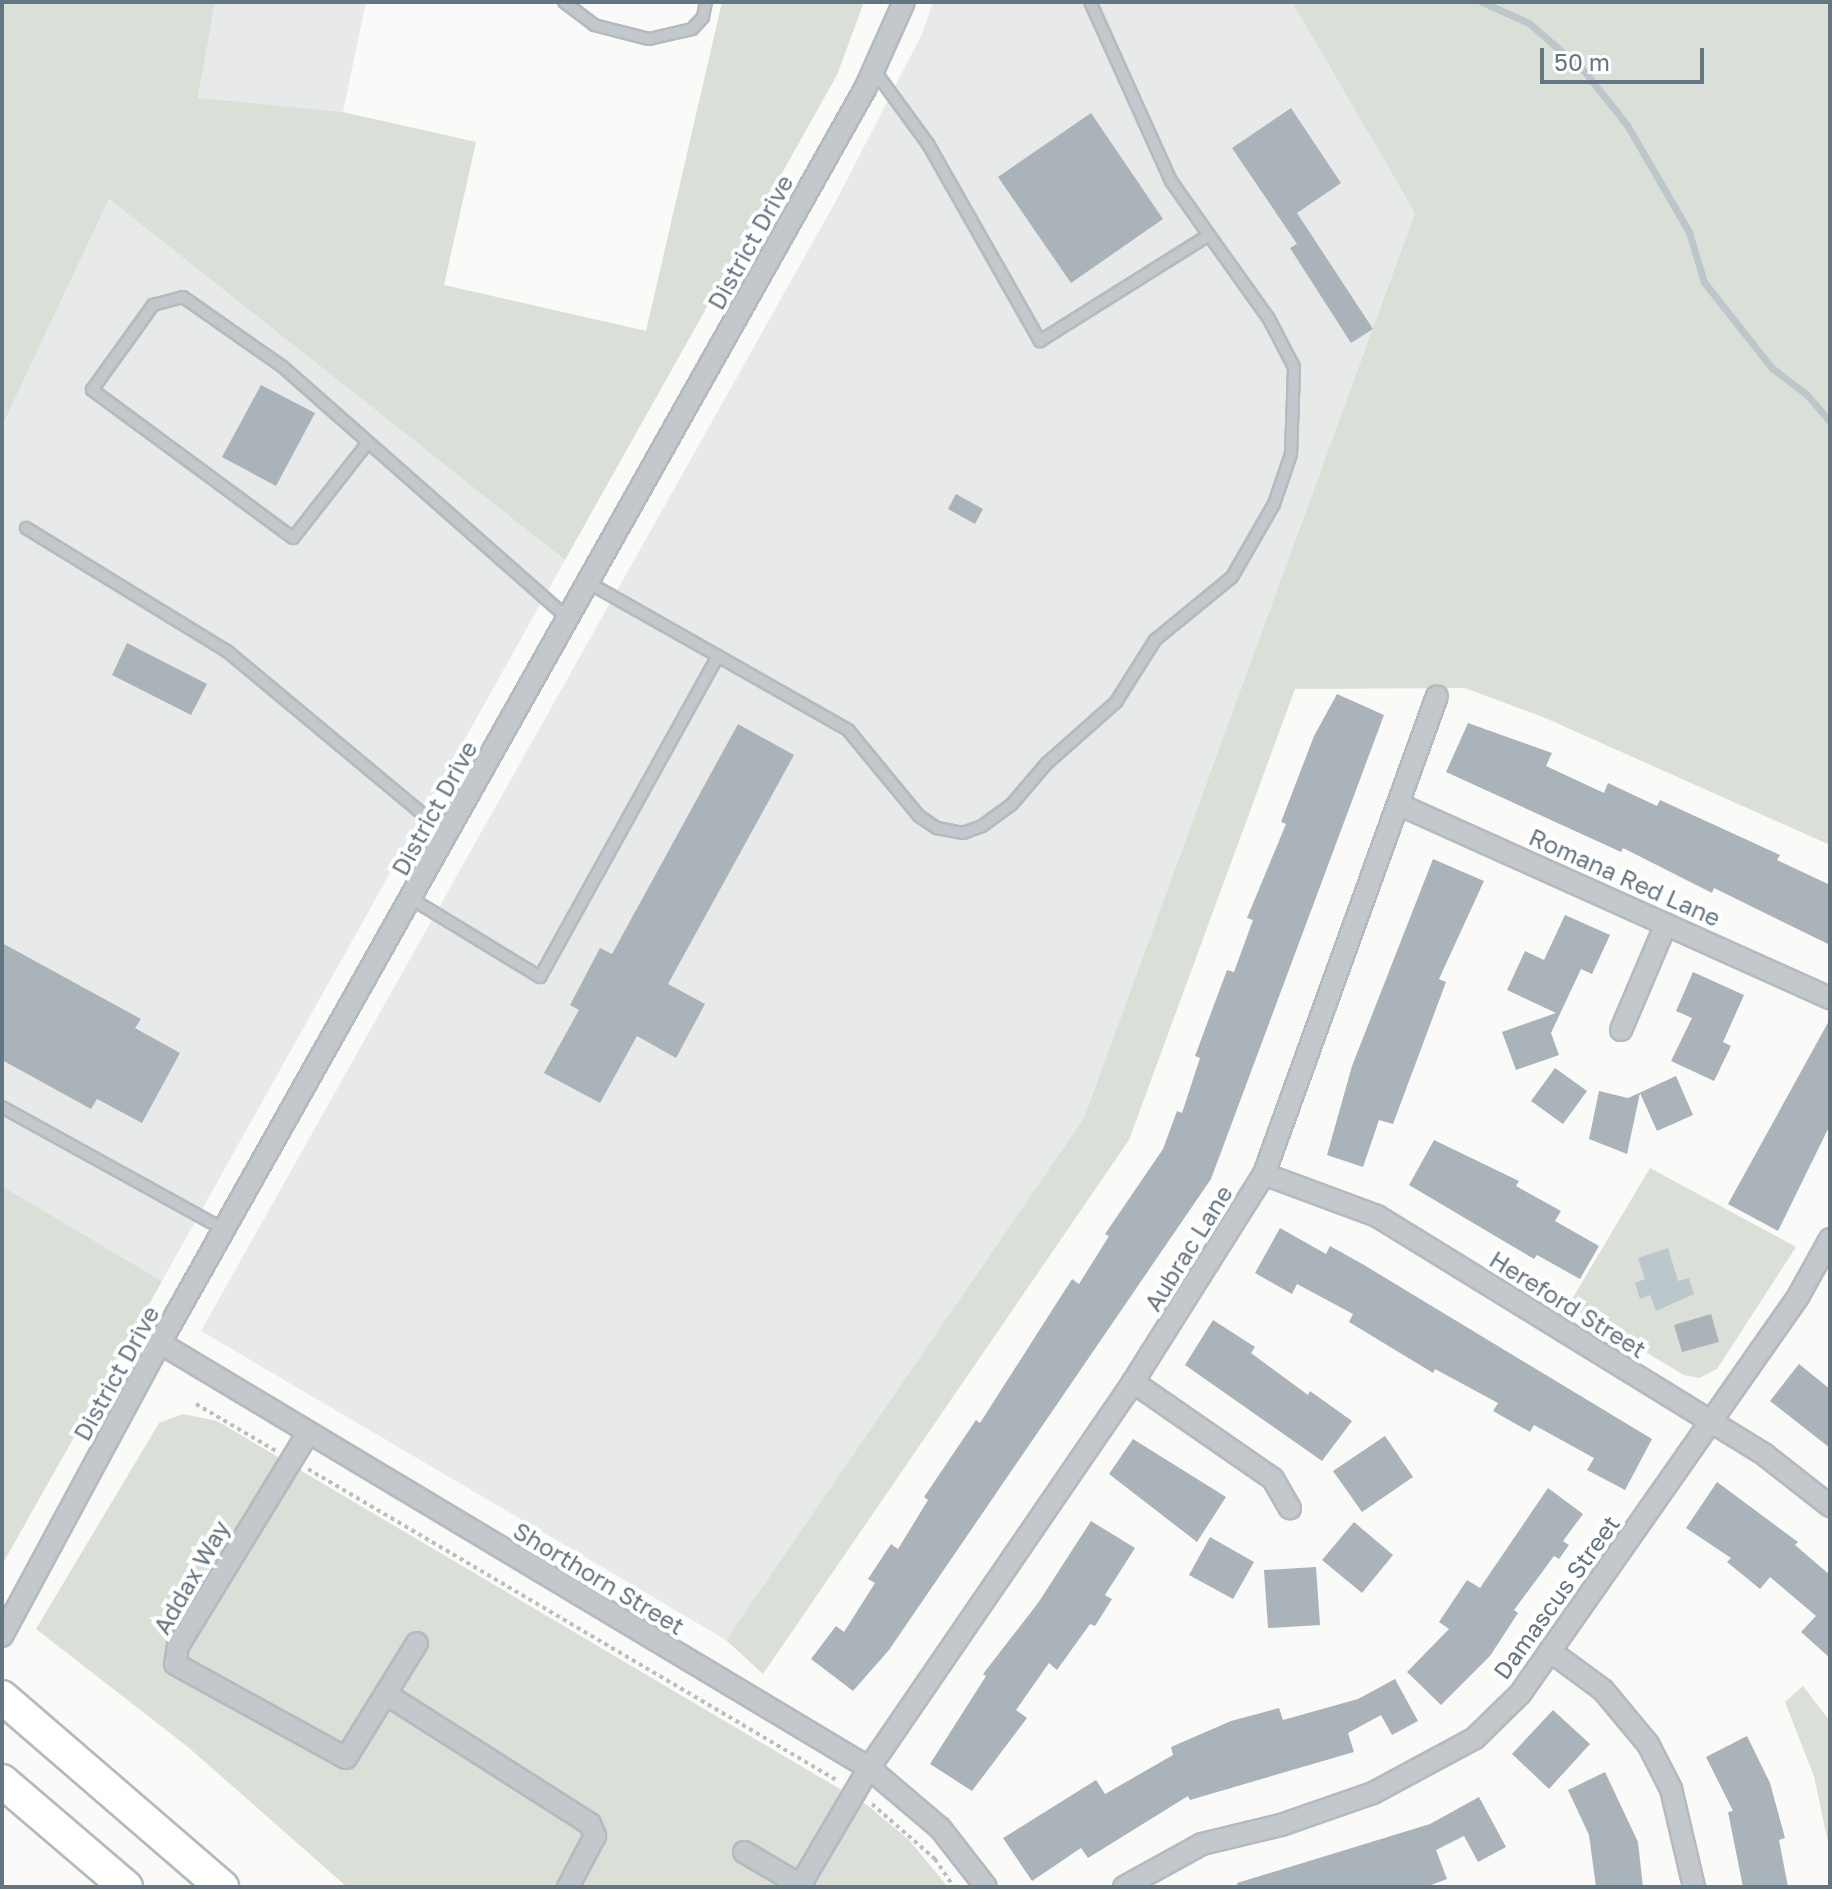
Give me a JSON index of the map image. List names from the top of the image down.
{
  "streets": {
    "street": [
      "District Drive",
      "Romana Red Lane",
      "Aubrac Lane",
      "Hereford Street",
      "Addax Way",
      "Shorthorn Street",
      "Damascus Street"
    ]
  },
  "crossings": [
    ["District Drive", "Shorthorn Street"],
    ["Romana Red Lane", "Aubrac Lane"],
    ["Aubrac Lane", "Hereford Street"],
    ["Aubrac Lane", "Shorthorn Street"],
    ["Hereford Street", "Damascus Street"],
    ["Addax Way", "Shorthorn Street"]
  ],
  "scale_bar": "50 m"
}
